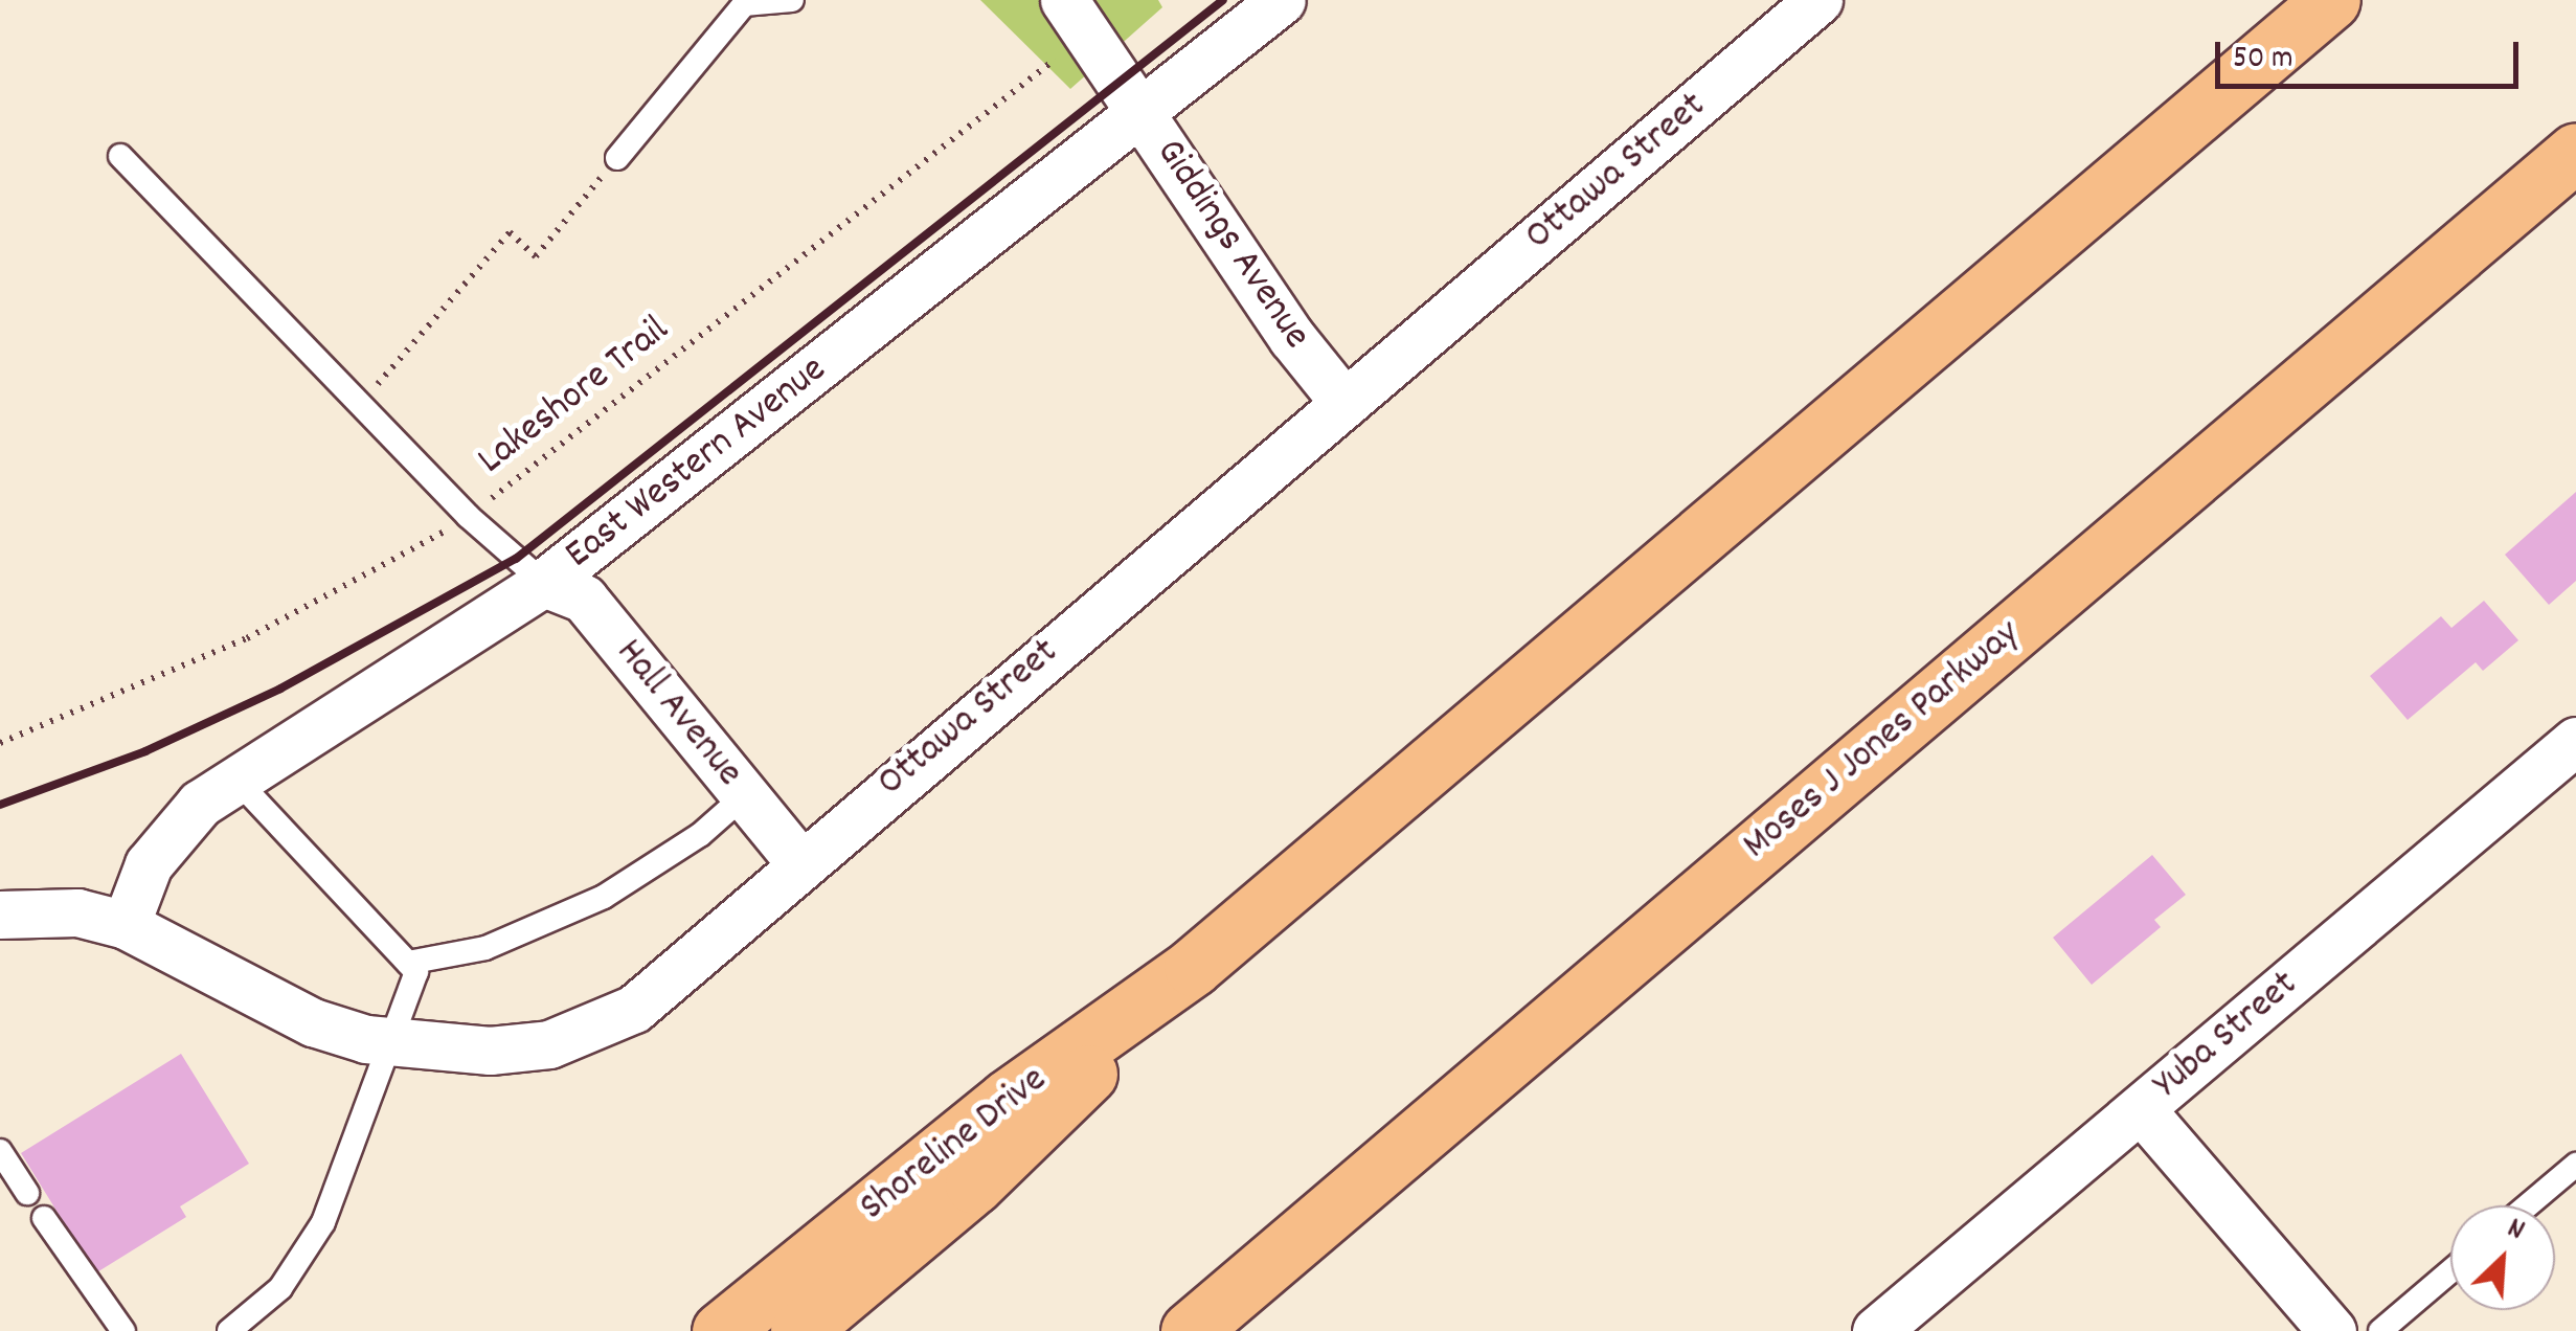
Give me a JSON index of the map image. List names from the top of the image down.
{
  "streets": {
    "highway": ["Moses J Jones Parkway", "Shoreline Drive"],
    "street": [
      "Ottawa Street",
      "Giddings Avenue",
      "East Western Avenue",
      "Hall Avenue",
      "Yuba Street"
    ],
    "path": ["Lakeshore Trail"]
  },
  "crossings": [
    ["Ottawa Street", "Giddings Avenue"],
    ["Ottawa Street", "East Western Avenue"],
    ["Ottawa Street", "Hall Avenue"],
    ["Giddings Avenue", "Lakeshore Trail"],
    ["Giddings Avenue", "East Western Avenue"],
    ["East Western Avenue", "Hall Avenue"]
  ],
  "scale_bar": "50 m",
  "north": "top right"
}
